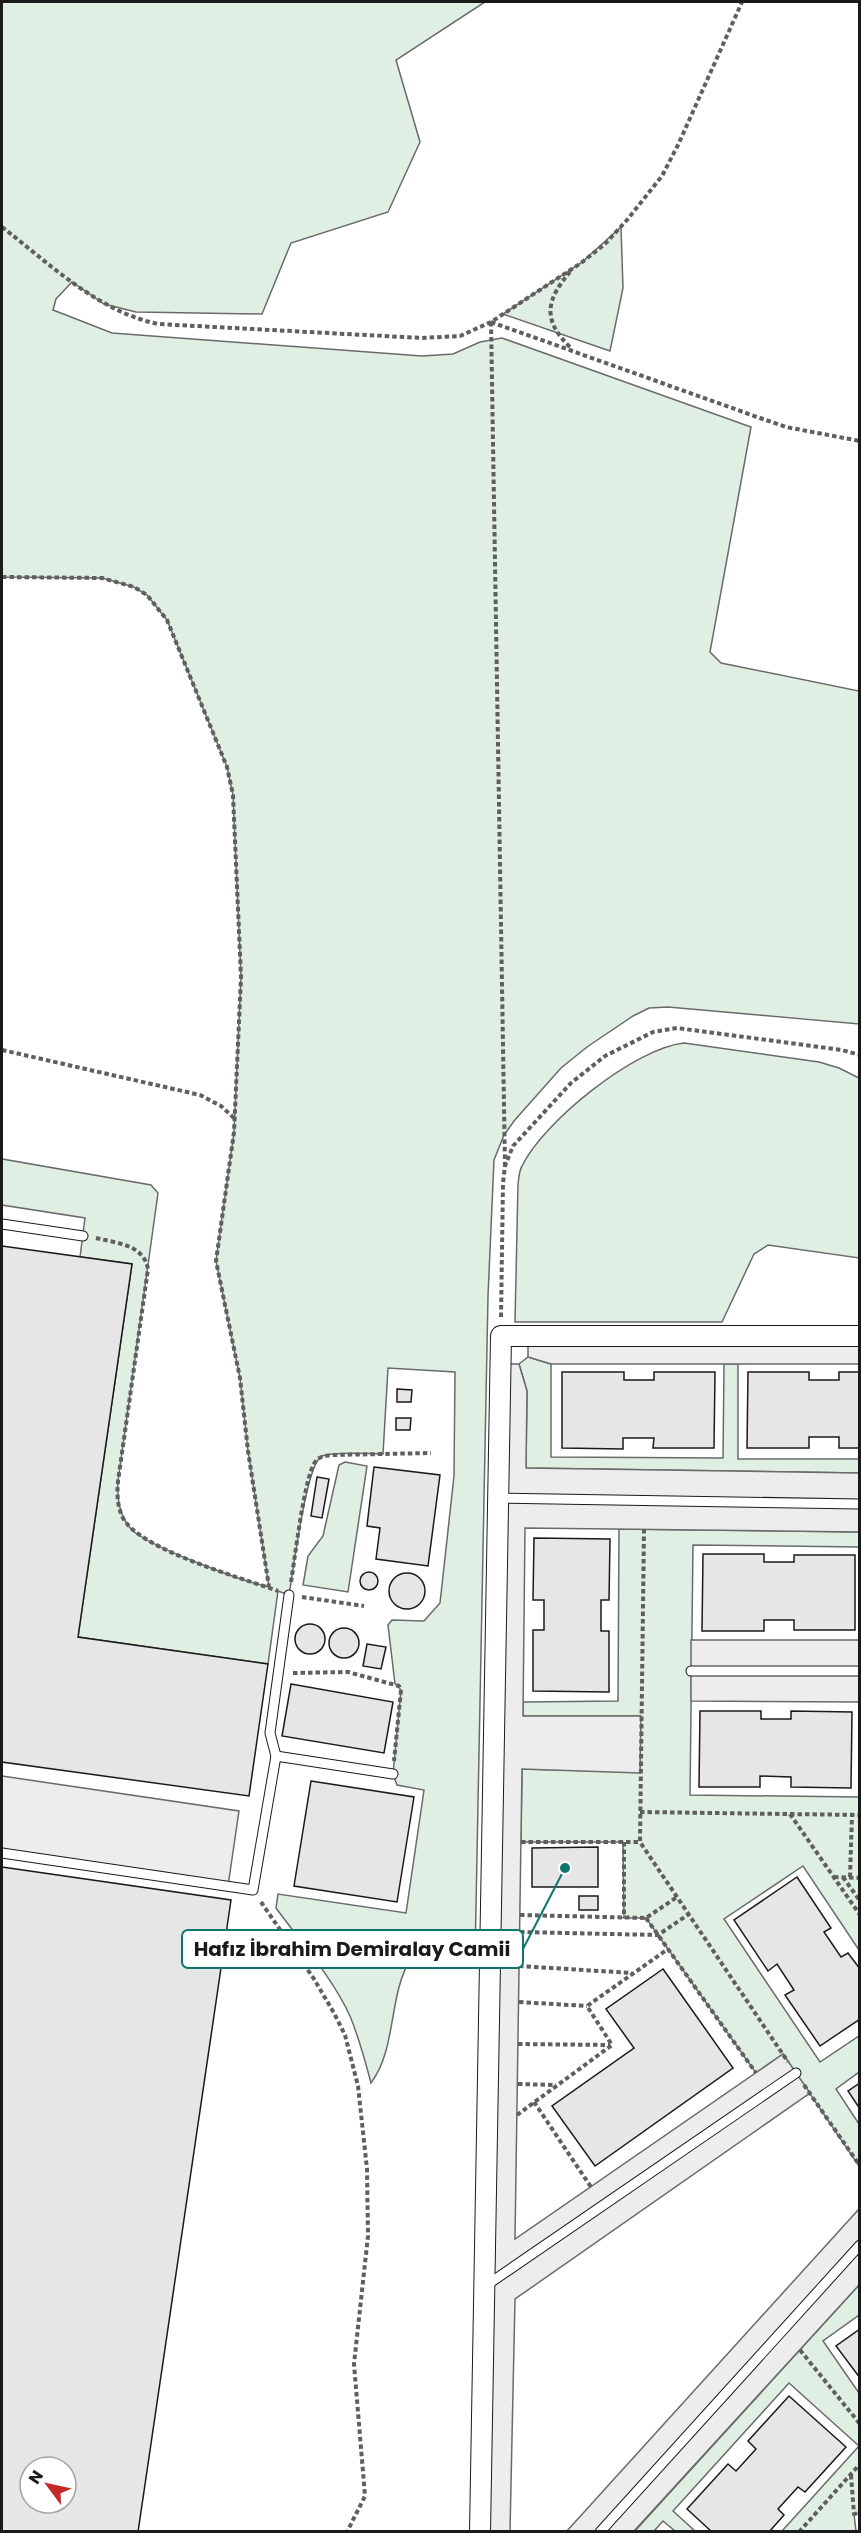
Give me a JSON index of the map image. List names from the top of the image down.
{
  "places": ["Hafız İbrahim Demiralay Camii"],
  "north": "top left"
}
